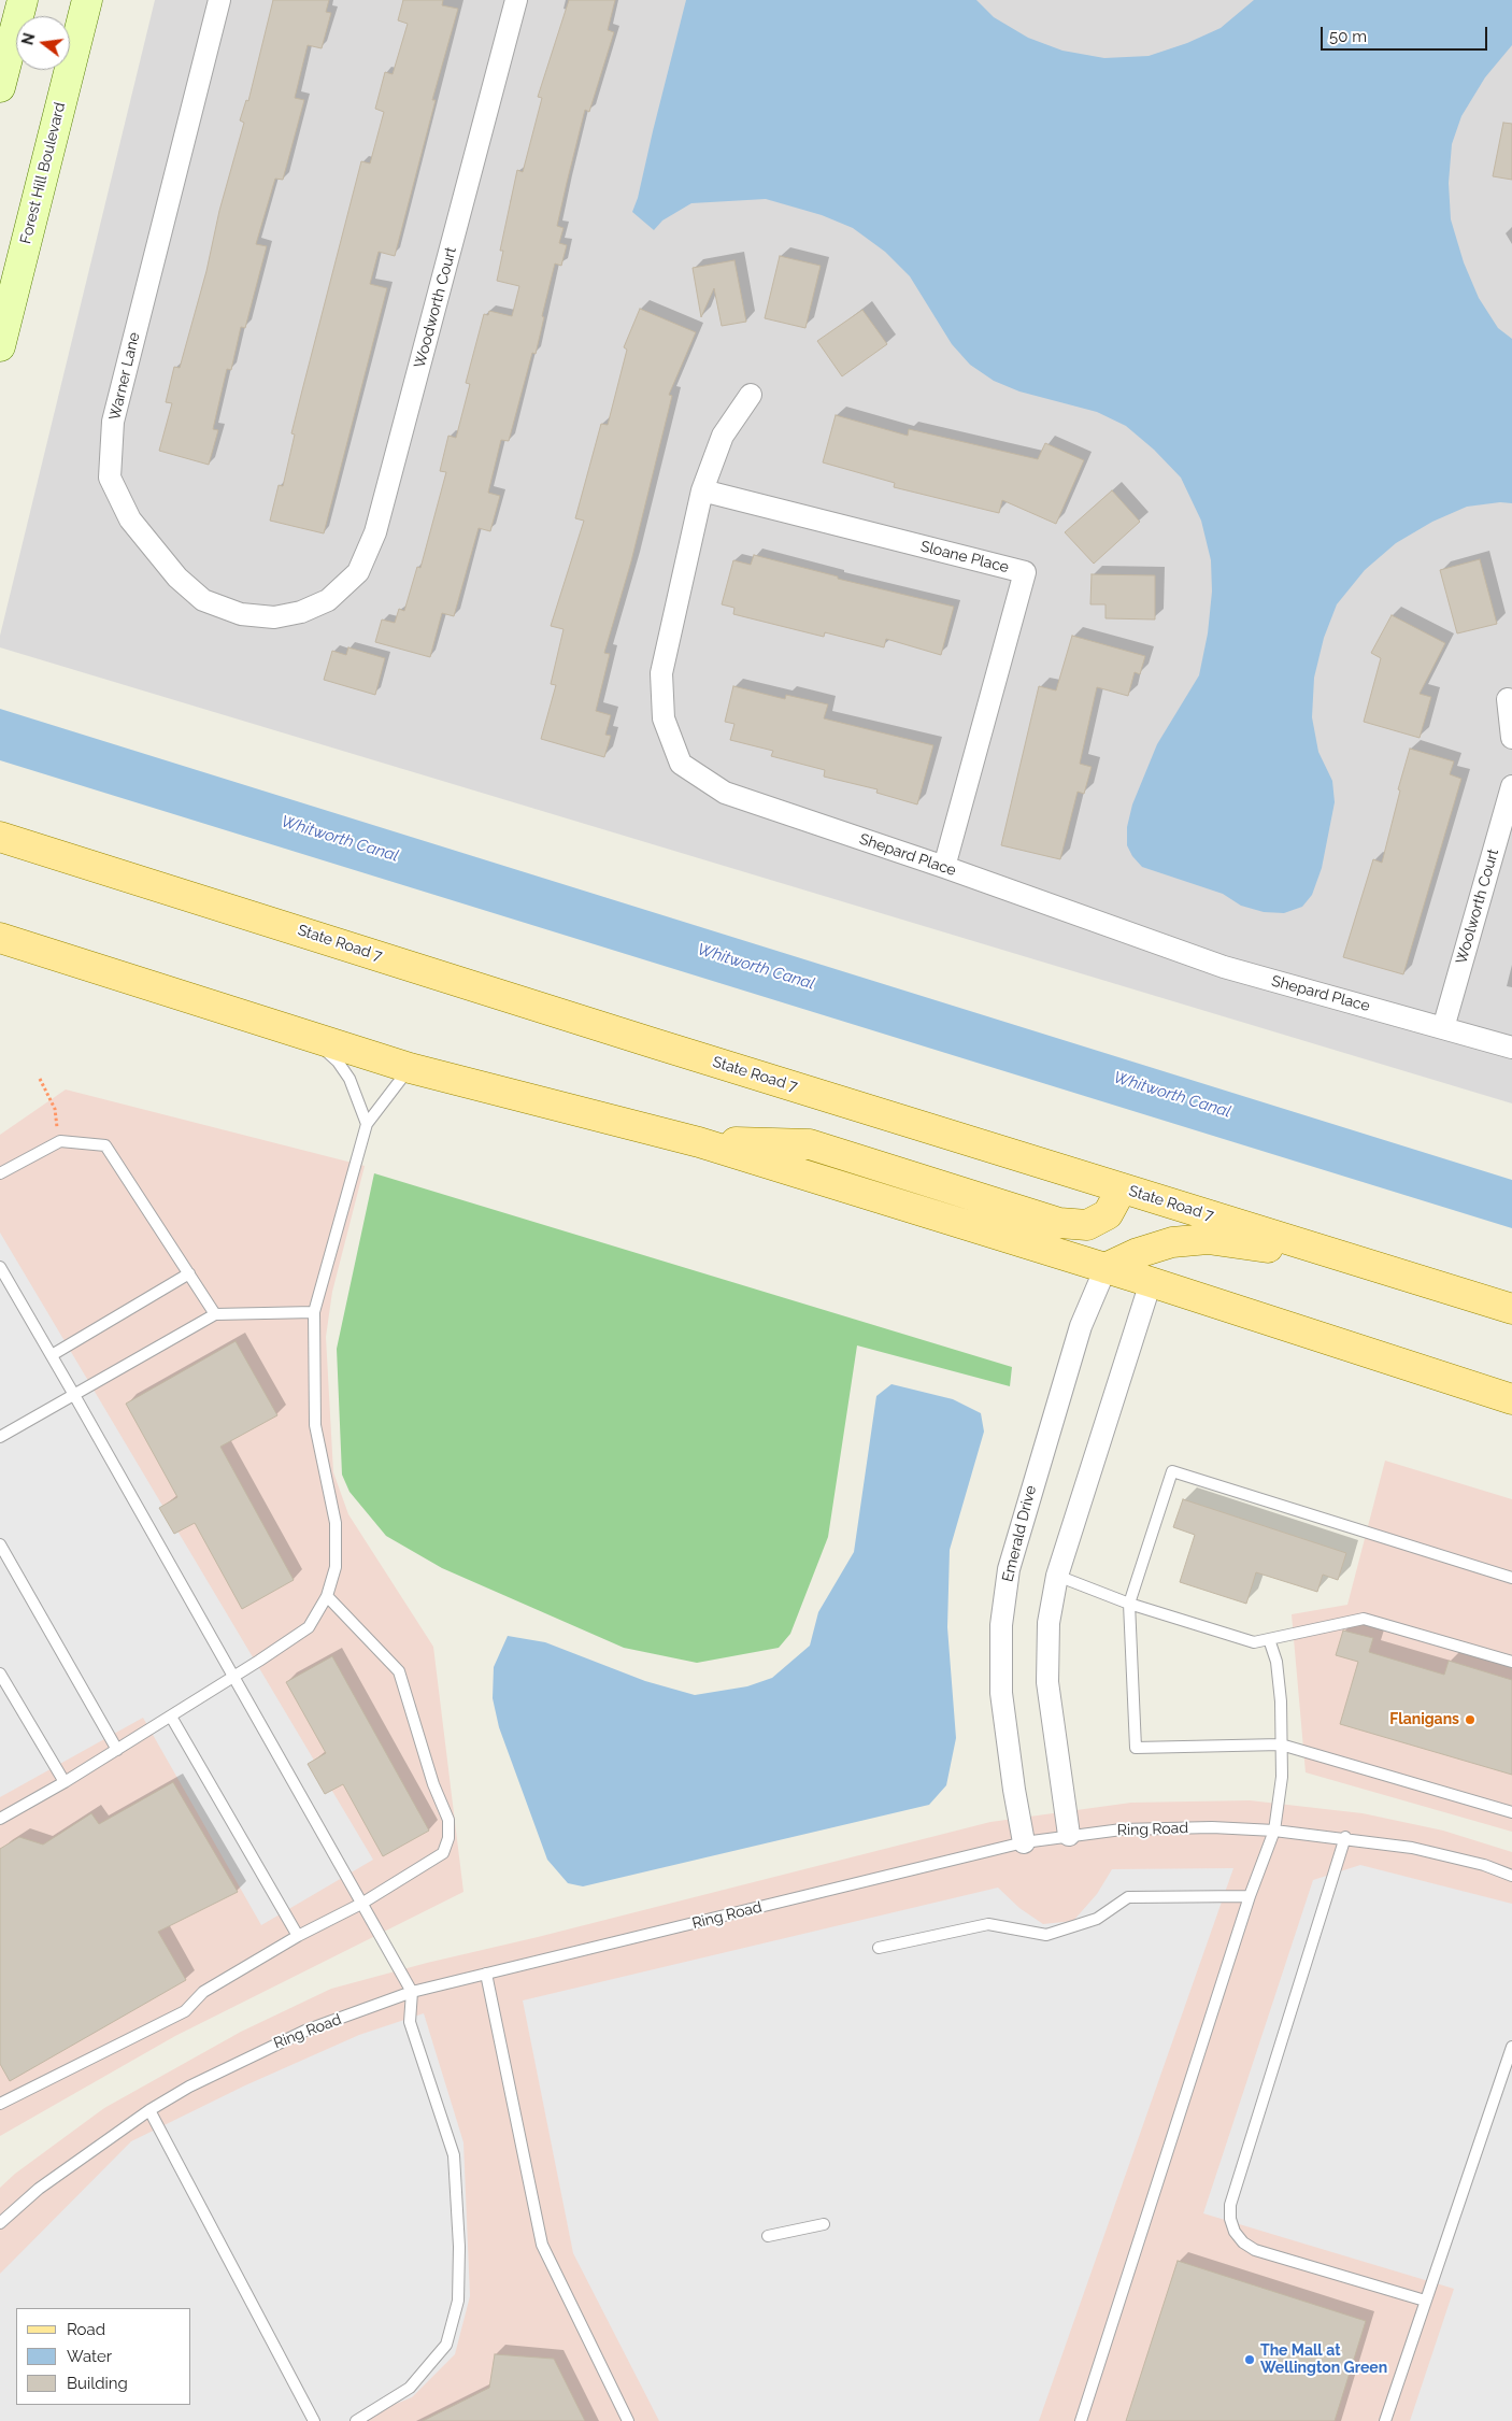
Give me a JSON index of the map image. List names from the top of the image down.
{
  "streets": {
    "main road": ["Forest Hill Boulevard", "State Road 7"],
    "street": [
      "Woodworth Court",
      "Warner Lane",
      "Sloane Place",
      "Shepard Place",
      "Woolworth Court",
      "Emerald Drive"
    ],
    "lane": ["Ring Road"]
  },
  "crossings": [
    ["Woodworth Court", "Warner Lane"],
    ["Sloane Place", "Shepard Place"],
    ["Shepard Place", "Woolworth Court"],
    ["Emerald Drive", "Ring Road"]
  ],
  "water": ["Whitworth Canal"],
  "places": ["Flanigans", "The Mall at Wellington Green"],
  "legend": ["Road", "Water", "Building"],
  "scale_bar": "50 m",
  "north": "left"
}
